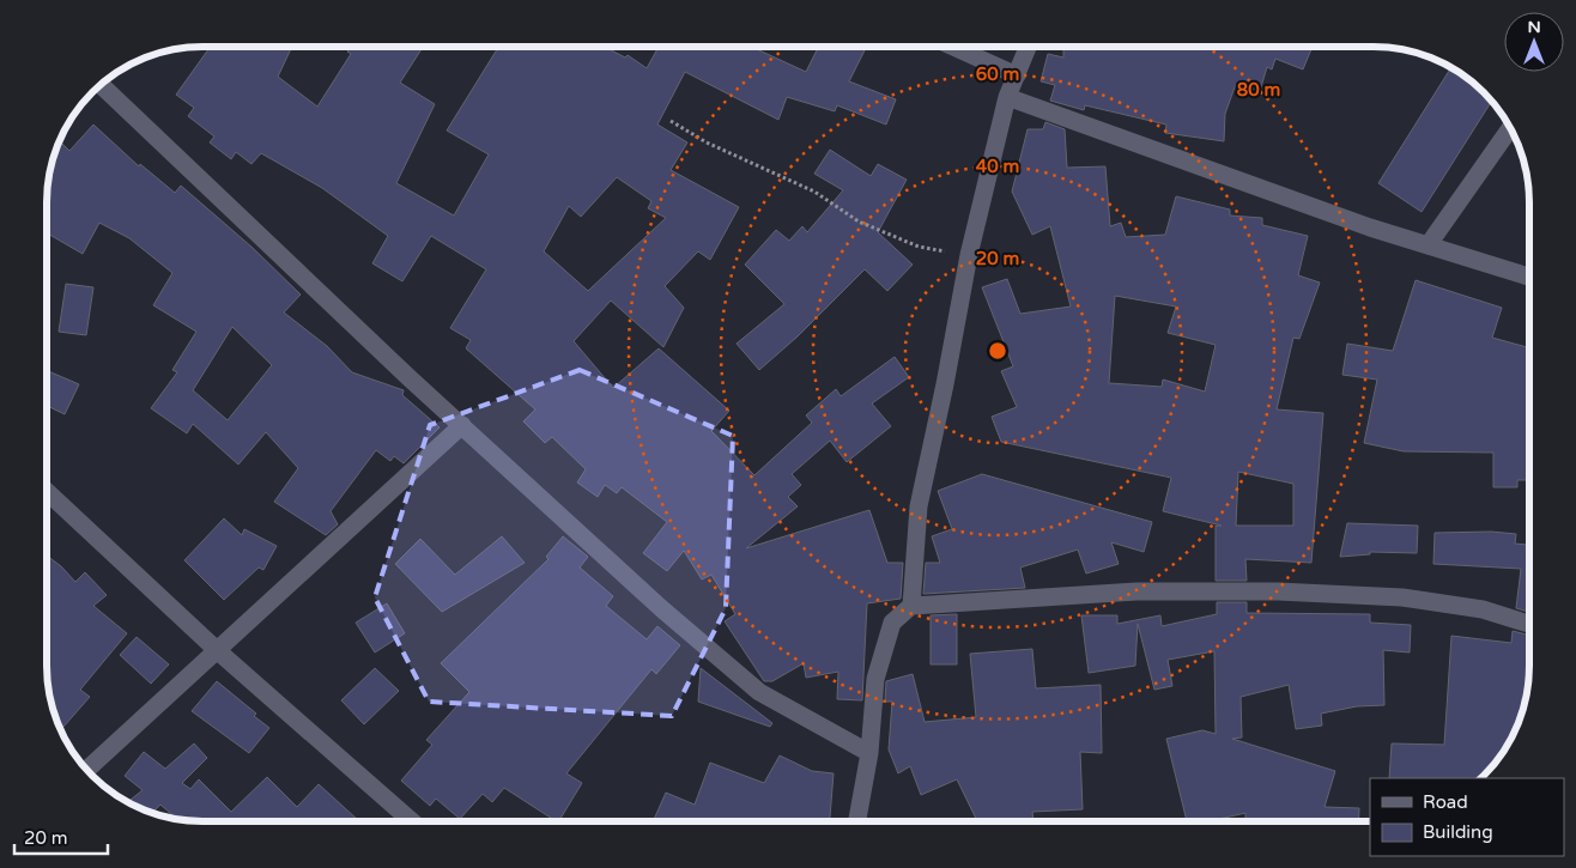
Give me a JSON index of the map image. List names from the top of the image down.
{
  "legend": ["Road", "Building"],
  "scale_bar": "20 m",
  "north": "top",
  "rings": [
    "60 m",
    "80 m",
    "40 m",
    "20 m"
  ]
}
